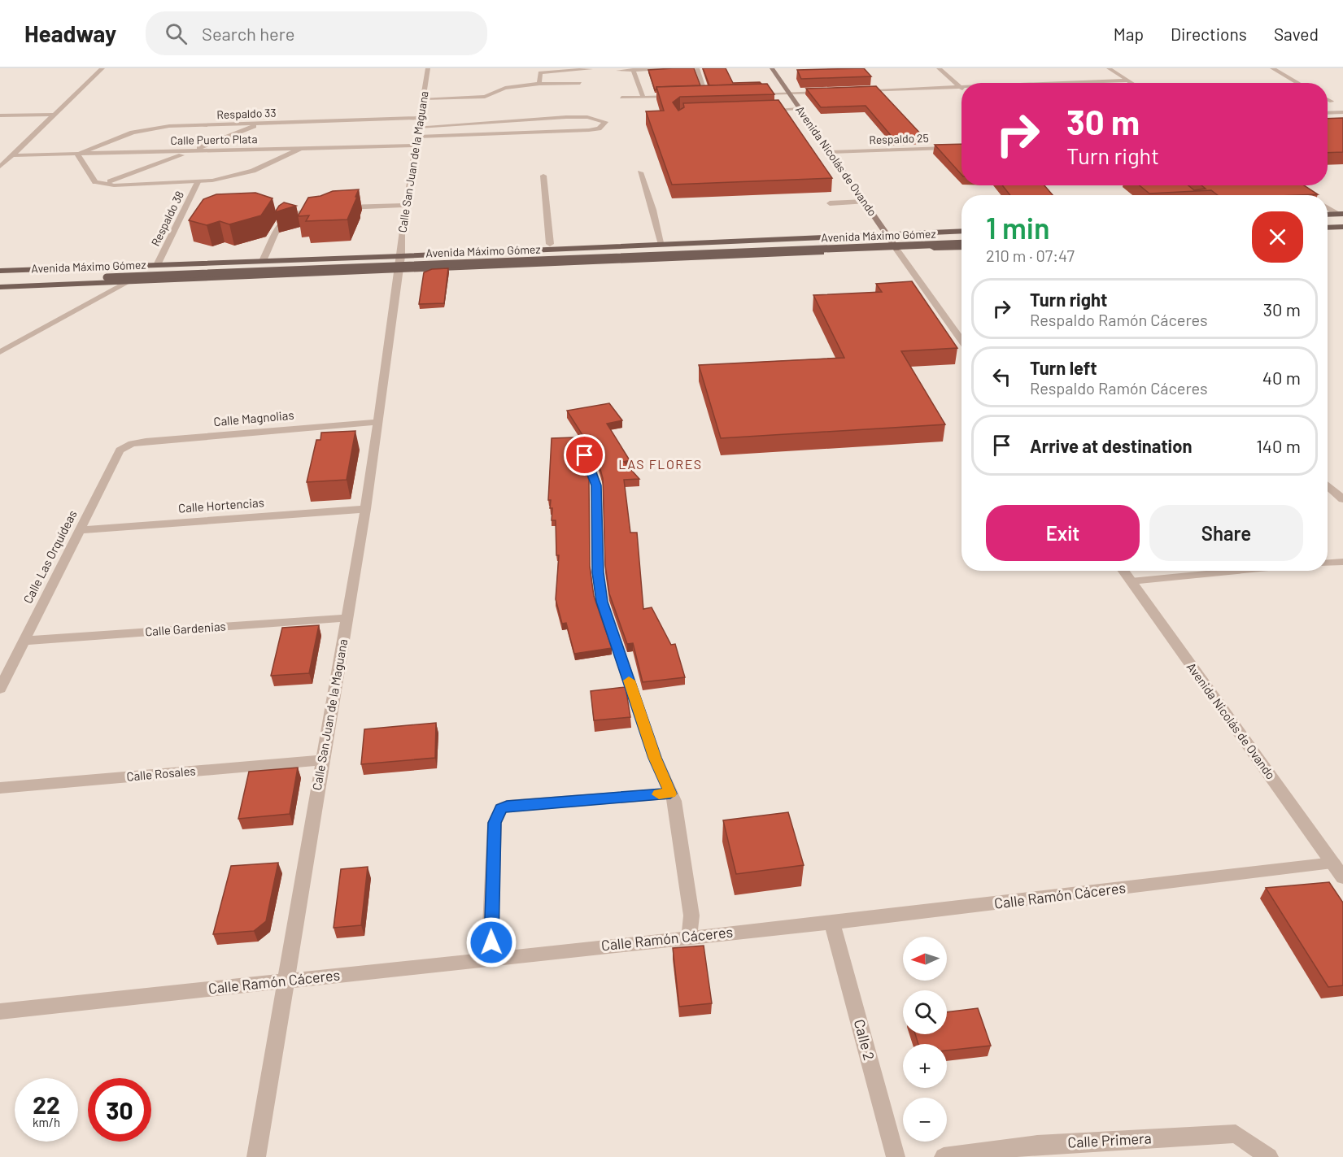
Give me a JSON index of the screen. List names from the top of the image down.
{
  "streets": {
    "main road": ["Avenida Nicolás de Ovando", "Avenida Máximo Gómez"],
    "street": [
      "Respaldo 33",
      "Respaldo 25",
      "Calle Puerto Plata",
      "Calle San Juan de la Maguana",
      "Respaldo 38",
      "Calle Magnolias",
      "Calle Hortencias",
      "Calle Las Orquídeas",
      "Calle Gardenias",
      "Calle Rosales",
      "Calle Ramón Cáceres",
      "Calle 2",
      "Calle Primera"
    ]
  },
  "crossings": [
    ["Respaldo 33", "Calle Puerto Plata"],
    ["Respaldo 33", "Calle San Juan de la Maguana"],
    ["Respaldo 25", "Avenida Nicolás de Ovando"],
    ["Calle Puerto Plata", "Calle San Juan de la Maguana"],
    ["Avenida Nicolás de Ovando", "Calle Ramón Cáceres"],
    ["Calle San Juan de la Maguana", "Calle Magnolias"],
    ["Calle San Juan de la Maguana", "Calle Hortencias"],
    ["Calle San Juan de la Maguana", "Calle Gardenias"],
    ["Calle San Juan de la Maguana", "Calle Rosales"],
    ["Calle San Juan de la Maguana", "Calle Ramón Cáceres"],
    ["Calle Magnolias", "Calle Las Orquídeas"],
    ["Calle Hortencias", "Calle Las Orquídeas"],
    ["Calle Las Orquídeas", "Calle Gardenias"],
    ["Calle Ramón Cáceres", "Calle 2"]
  ],
  "districts": ["LAS FLORES"],
  "north": "left",
  "page": {
    "header": "Headway",
    "search": "Search here",
    "nav": ["Map", "Directions", "Saved"],
    "turn": ["30 m", "Turn right"],
    "heading": ["1 min", "210 m · 07:47"],
    "list": [
      {
        "name": "Turn right",
        "note": "Respaldo Ramón Cáceres",
        "value": "30 m"
      },
      {
        "name": "Turn left",
        "note": "Respaldo Ramón Cáceres",
        "value": "40 m"
      },
      {
        "name": "Arrive at destination",
        "value": "140 m"
      }
    ],
    "buttons": ["Exit", "Share"],
    "map_buttons": ["+", "−"],
    "speed": "22 km/h",
    "limit": "30"
  }
}
